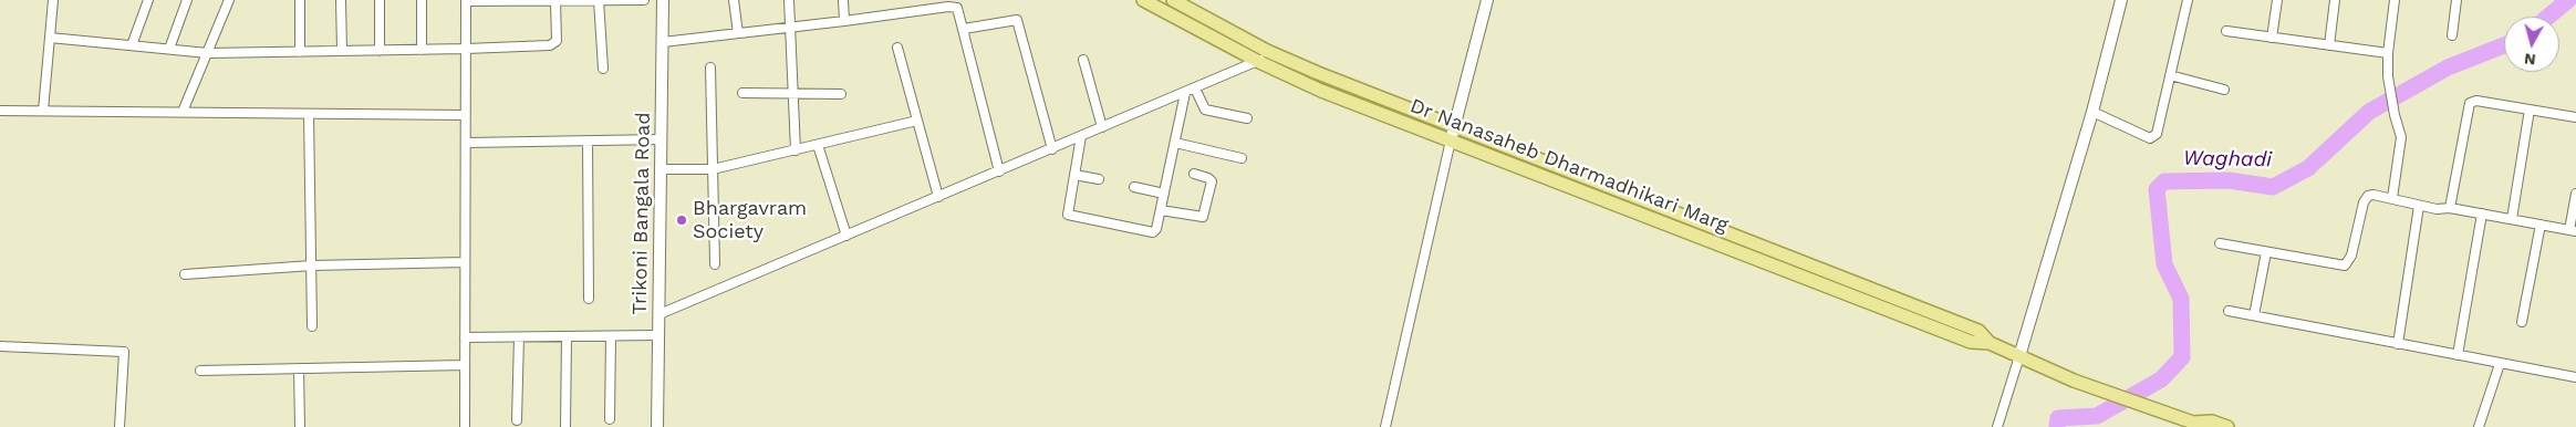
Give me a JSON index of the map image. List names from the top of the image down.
{
  "streets": {
    "main road": ["Dr Nanasaheb Dharmadhikari Marg"],
    "street": ["Trikoni Bangala Road"]
  },
  "water": ["Waghadi"],
  "places": ["Bhargavram Society"],
  "north": "bottom"
}
